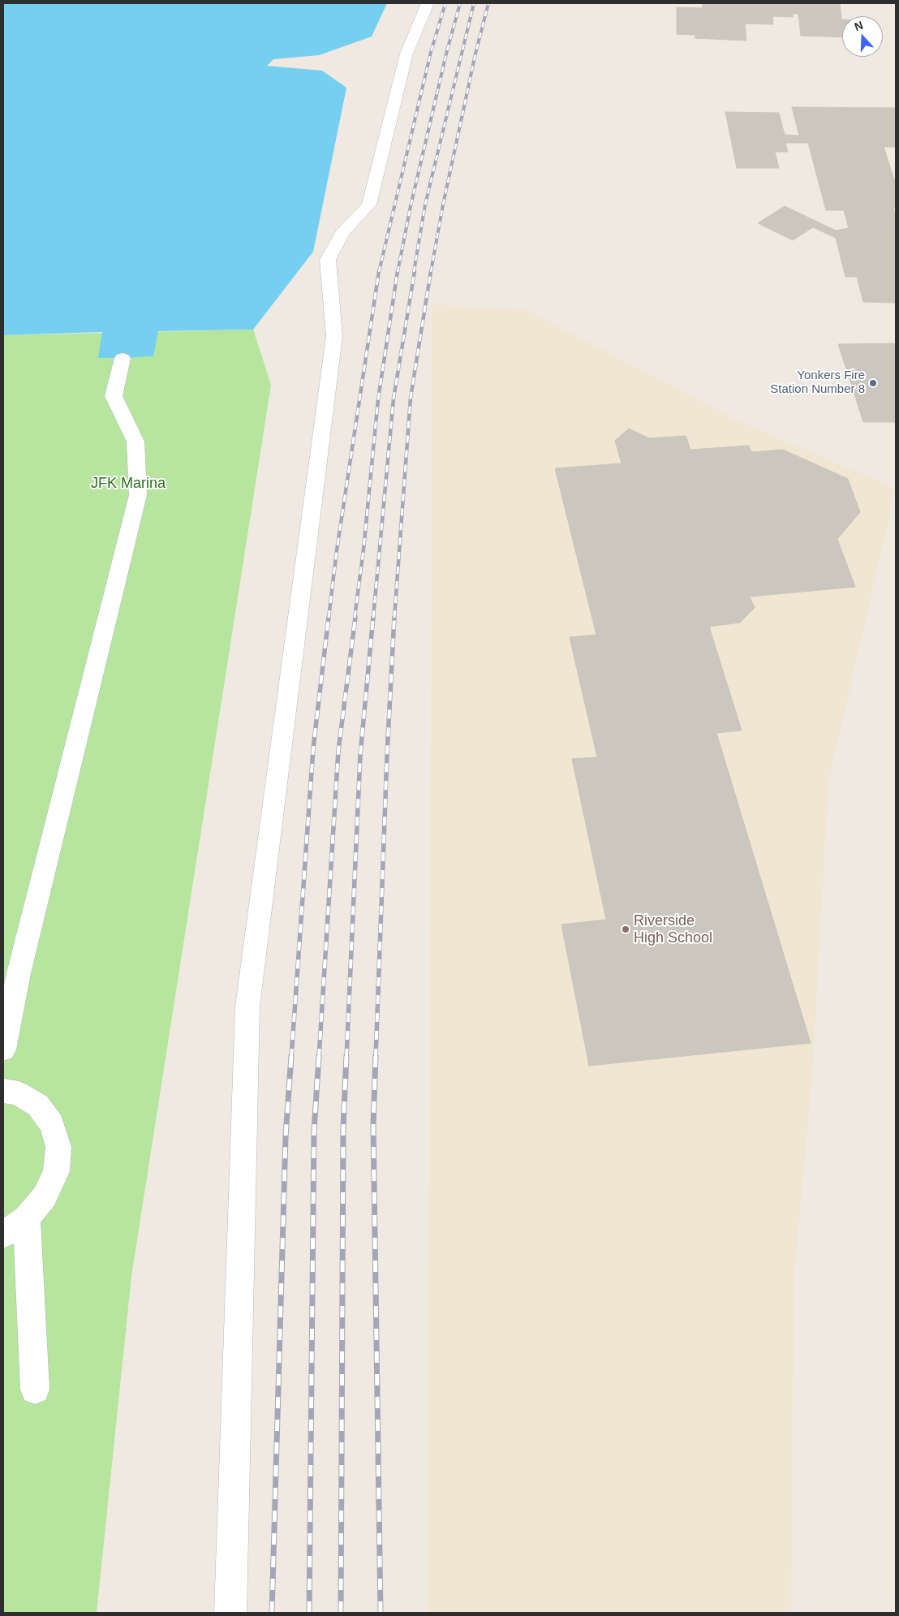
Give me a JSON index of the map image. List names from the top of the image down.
{
  "parks": ["JFK Marina"],
  "places": ["Yonkers Fire Station Number 8", "Riverside High School"],
  "north": "top"
}
